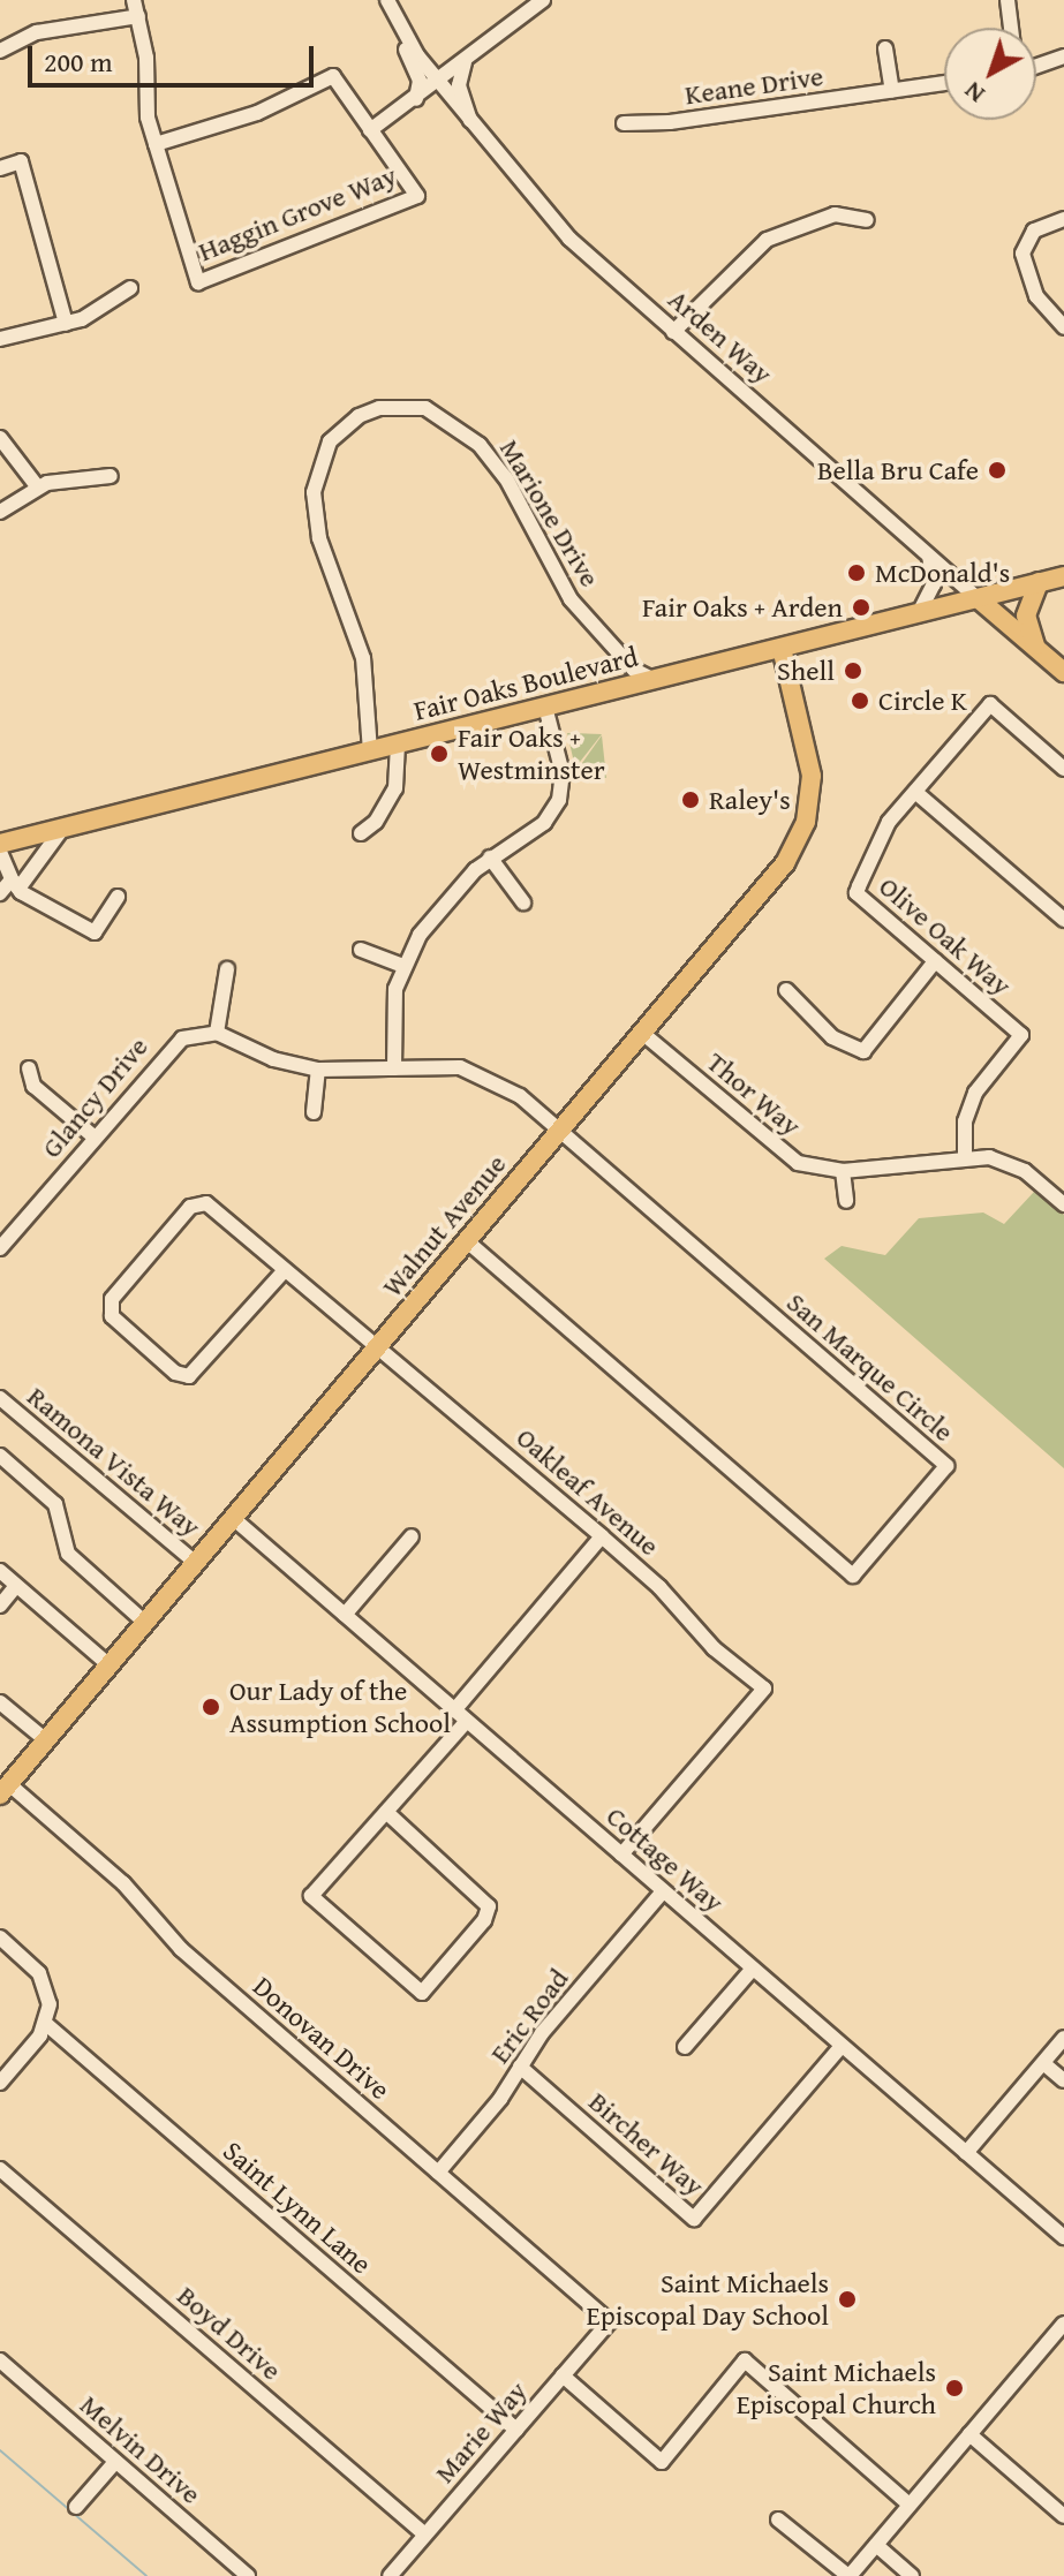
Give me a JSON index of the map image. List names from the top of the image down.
{
  "streets": {
    "main road": ["Arden Way", "Fair Oaks Boulevard", "Walnut Avenue"],
    "street": [
      "Keane Drive",
      "Haggin Grove Way",
      "Marione Drive",
      "Olive Oak Way",
      "Thor Way",
      "Glancy Drive",
      "San Marque Circle",
      "Ramona Vista Way",
      "Oakleaf Avenue",
      "Cottage Way",
      "Eric Road",
      "Donovan Drive",
      "Bircher Way",
      "Saint Lynn Lane",
      "Boyd Drive",
      "Marie Way",
      "Melvin Drive"
    ]
  },
  "crossings": [
    ["Arden Way", "Fair Oaks Boulevard"],
    ["Marione Drive", "Fair Oaks Boulevard"],
    ["Fair Oaks Boulevard", "Walnut Avenue"],
    ["Olive Oak Way", "Thor Way"],
    ["Thor Way", "Walnut Avenue"],
    ["Walnut Avenue", "San Marque Circle"],
    ["Walnut Avenue", "Ramona Vista Way"],
    ["Walnut Avenue", "Oakleaf Avenue"],
    ["Walnut Avenue", "Cottage Way"],
    ["Walnut Avenue", "Donovan Drive"],
    ["Oakleaf Avenue", "Cottage Way"],
    ["Cottage Way", "Eric Road"],
    ["Cottage Way", "Bircher Way"],
    ["Eric Road", "Donovan Drive"],
    ["Eric Road", "Bircher Way"],
    ["Donovan Drive", "Marie Way"],
    ["Saint Lynn Lane", "Marie Way"],
    ["Boyd Drive", "Marie Way"]
  ],
  "places": [
    "Bella Bru Cafe",
    "McDonald's",
    "Fair Oaks + Arden",
    "Shell",
    "Circle K",
    "Fair Oaks + Westminster",
    "Raley's",
    "Our Lady of the Assumption School",
    "Saint Michaels Episcopal Day School",
    "Saint Michaels Episcopal Church"
  ],
  "scale_bar": "200 m",
  "north": "bottom left"
}
